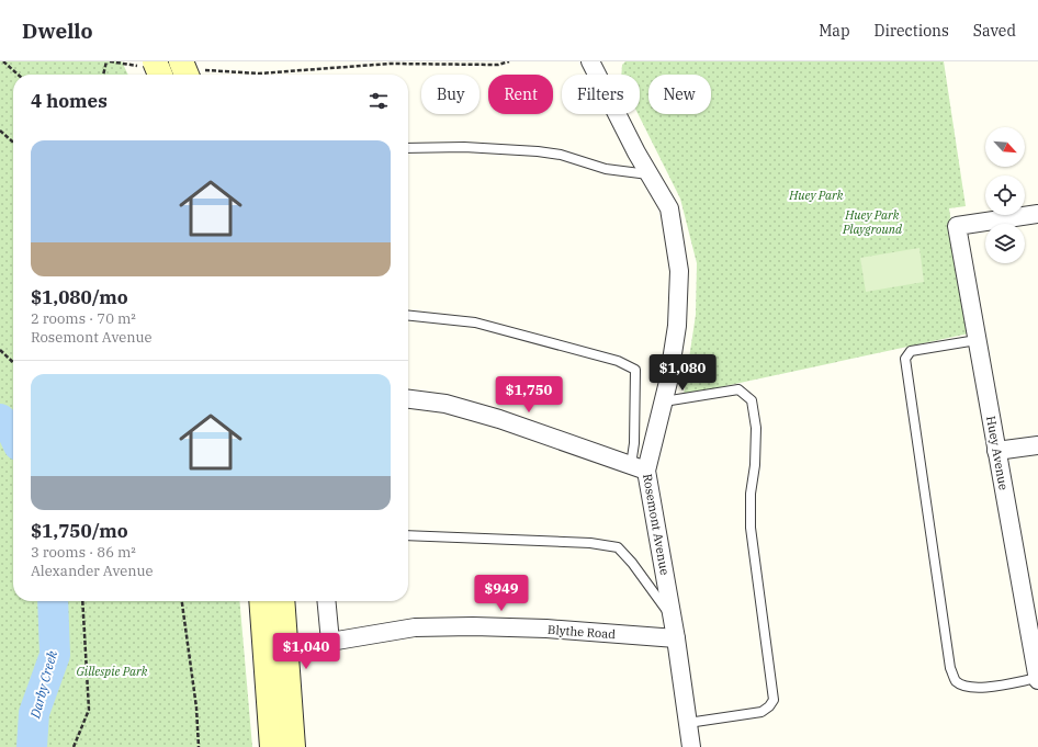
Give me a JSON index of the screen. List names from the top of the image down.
{
  "streets": {
    "street": ["Huey Avenue", "Rosemont Avenue", "Blythe Road"]
  },
  "crossings": [
    ["Rosemont Avenue", "Blythe Road"]
  ],
  "water": ["Darby Creek"],
  "parks": ["Huey Park", "Huey Park Playground", "Gillespie Park"],
  "north": "bottom right",
  "page": {
    "header": "Dwello",
    "nav": ["Map", "Directions", "Saved"],
    "chip": [
      "Buy",
      "Rent",
      "Filters",
      "New"
    ],
    "heading": "4 homes",
    "list": [
      {
        "name": "$1,080/mo",
        "note": "2 rooms · 70 m² · Rosemont Avenue"
      },
      {
        "name": "$1,750/mo",
        "note": "3 rooms · 86 m² · Alexander Avenue"
      }
    ],
    "price": [
      "$1,080",
      "$1,750",
      "$949",
      "$1,040"
    ]
  }
}
